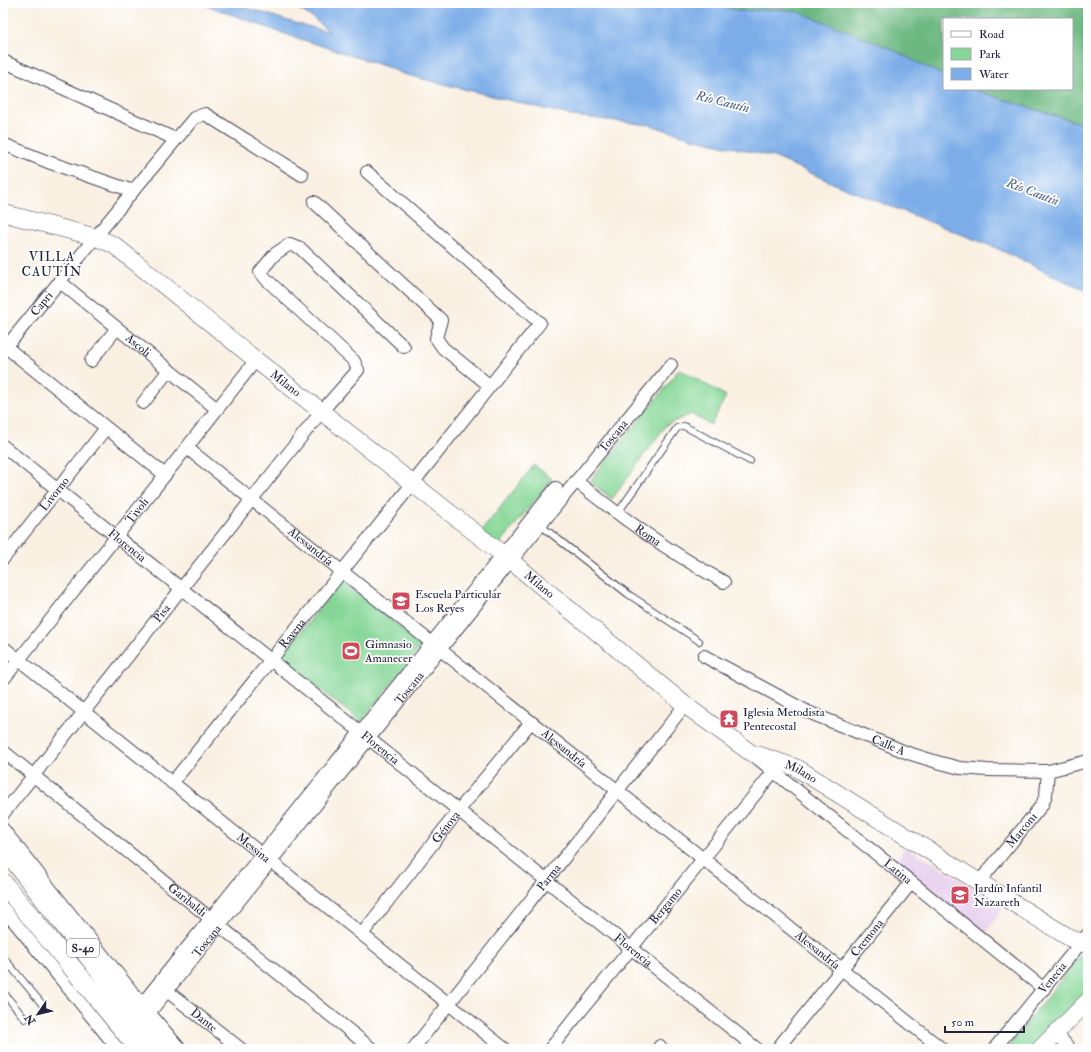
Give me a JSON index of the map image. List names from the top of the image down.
{
  "streets": {
    "main road": ["S-40"],
    "street": [
      "Capri",
      "Ascoli",
      "Milano",
      "Toscana",
      "Livorno",
      "Tivoli",
      "Roma",
      "Florencia",
      "Alessandría",
      "Pisa",
      "Ravena",
      "Calle A",
      "Génova",
      "Marconi",
      "Messina",
      "Latina",
      "Parma",
      "Garibaldi",
      "Bergamo",
      "Cremona",
      "Venecia",
      "Dante"
    ]
  },
  "crossings": [
    ["Capri", "Ascoli"],
    ["Capri", "Milano"],
    ["Ascoli", "Tivoli"],
    ["Milano", "Toscana"],
    ["Milano", "Tivoli"],
    ["Milano", "Pisa"],
    ["Milano", "Ravena"],
    ["Milano", "Marconi"],
    ["Milano", "Latina"],
    ["Milano", "Parma"],
    ["Milano", "Bergamo"],
    ["Milano", "Venecia"],
    ["Toscana", "Roma"],
    ["Toscana", "Florencia"],
    ["Toscana", "Alessandría"],
    ["Toscana", "Messina"],
    ["Toscana", "Garibaldi"],
    ["Toscana", "Dante"],
    ["Livorno", "Florencia"],
    ["Tivoli", "Florencia"],
    ["Tivoli", "Alessandría"],
    ["Tivoli", "Messina"],
    ["Florencia", "Pisa"],
    ["Florencia", "Ravena"],
    ["Florencia", "Génova"],
    ["Florencia", "Parma"],
    ["Florencia", "Bergamo"],
    ["Alessandría", "Pisa"],
    ["Alessandría", "Ravena"],
    ["Alessandría", "Génova"],
    ["Alessandría", "Parma"],
    ["Alessandría", "Bergamo"],
    ["Alessandría", "Cremona"],
    ["Pisa", "Messina"],
    ["Pisa", "Garibaldi"],
    ["Ravena", "Messina"],
    ["Calle A", "Marconi"],
    ["Génova", "Messina"],
    ["Messina", "Parma"],
    ["Latina", "Bergamo"],
    ["Latina", "Cremona"],
    ["Latina", "Venecia"]
  ],
  "districts": ["VILLA CAUTÍN"],
  "water": ["Río Cautín"],
  "places": {
    "school or university": ["Escuela Particular Los Reyes", "Jardín Infantil Nazareth"],
    "sports": ["Gimnasio Amanecer"],
    "temple": ["Iglesia Metodista Pentecostal"]
  },
  "legend": ["Road", "Park", "Water"],
  "scale_bar": "50 m",
  "north": "bottom left"
}
